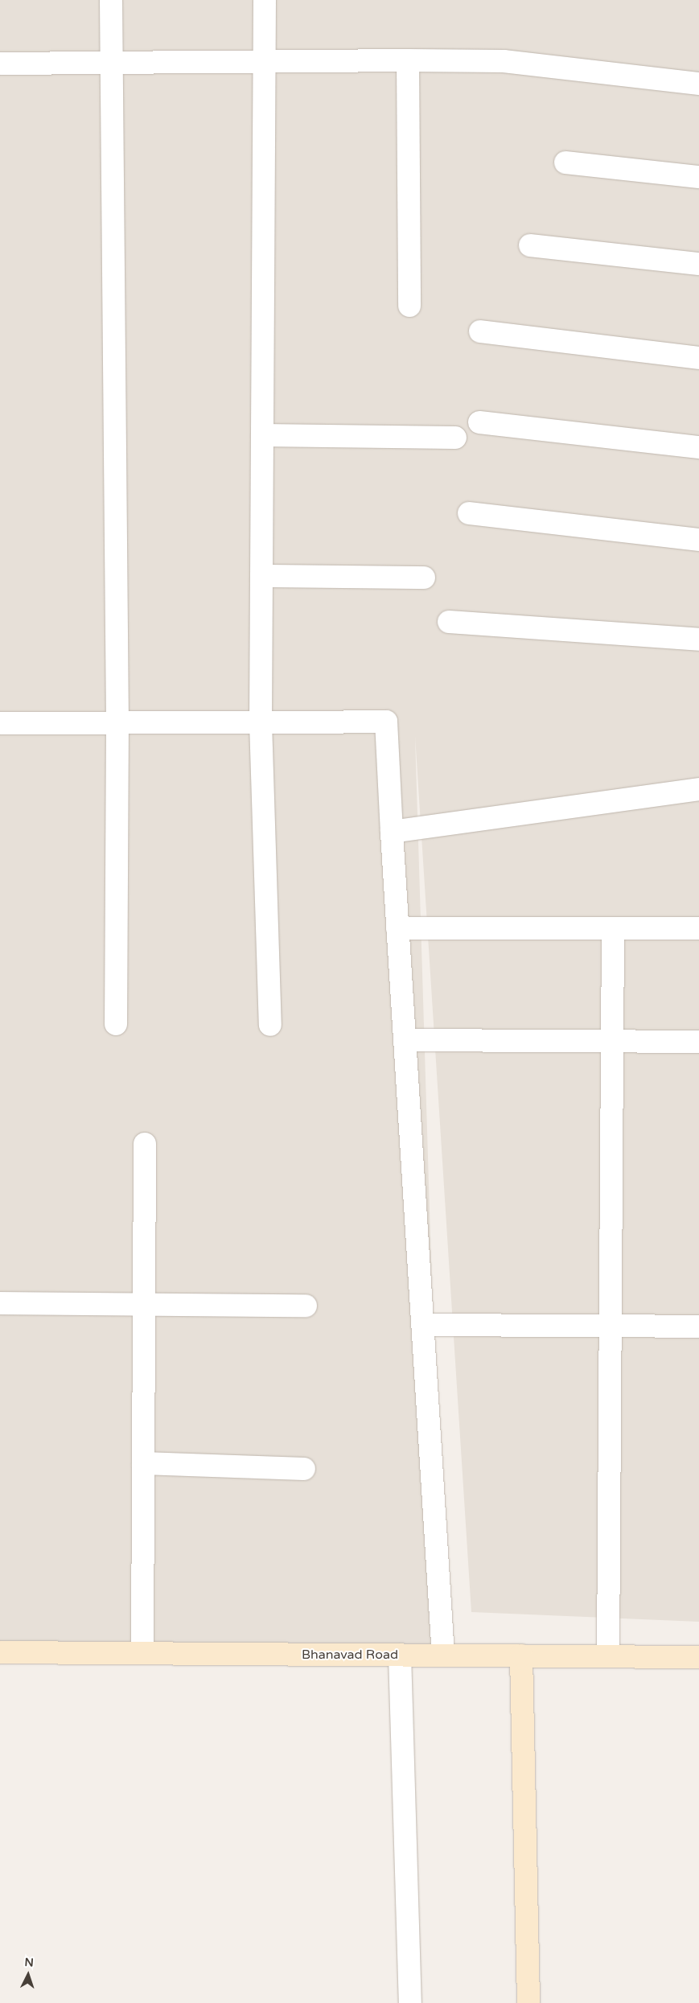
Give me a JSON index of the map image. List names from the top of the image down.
{
  "streets": {
    "main road": ["Bhanavad Road"]
  },
  "north": "top"
}
